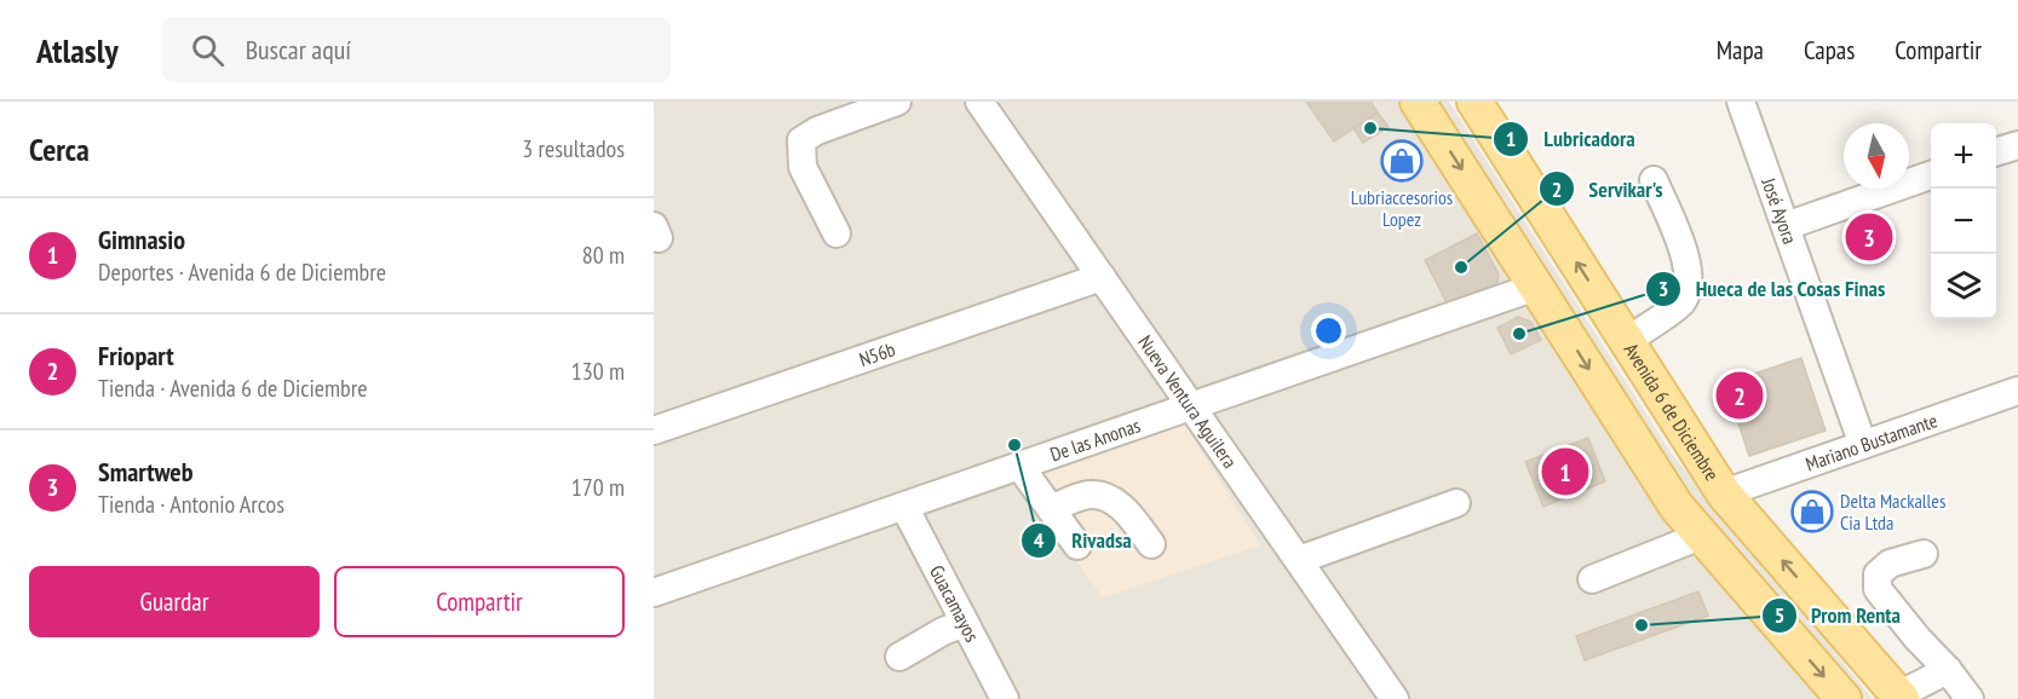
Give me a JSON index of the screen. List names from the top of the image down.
{
  "streets": {
    "main road": ["Avenida 6 de Diciembre"],
    "street": [
      "José Ayora",
      "N56b",
      "Nueva Ventura Aguilera",
      "De las Anonas",
      "Mariano Bustamante",
      "Guacamayos"
    ]
  },
  "crossings": [
    ["José Ayora", "Mariano Bustamante"],
    ["N56b", "Nueva Ventura Aguilera"],
    ["Nueva Ventura Aguilera", "De las Anonas"],
    ["Avenida 6 de Diciembre", "Mariano Bustamante"],
    ["De las Anonas", "Guacamayos"]
  ],
  "places": {
    "other": [
      "Lubricadora",
      "Servikar's",
      "Hueca de las Cosas Finas",
      "Rivadsa",
      "Prom Renta"
    ],
    "shop": ["Lubriaccesorios Lopez", "Delta Mackalles Cia Ltda"]
  },
  "north": "bottom",
  "page": {
    "header": "Atlasly",
    "search": "Buscar aquí",
    "nav": ["Mapa", "Capas", "Compartir"],
    "heading": ["Cerca", "3 resultados"],
    "map_buttons": ["+", "−"],
    "list": [
      {
        "mark": "1",
        "name": "Gimnasio",
        "note": "Deportes · Avenida 6 de Diciembre",
        "value": "80 m"
      },
      {
        "mark": "2",
        "name": "Friopart",
        "note": "Tienda · Avenida 6 de Diciembre",
        "value": "130 m"
      },
      {
        "mark": "3",
        "name": "Smartweb",
        "note": "Tienda · Antonio Arcos",
        "value": "170 m"
      }
    ],
    "pins": ["3", "2", "1"],
    "buttons": ["Guardar", "Compartir"]
  }
}
